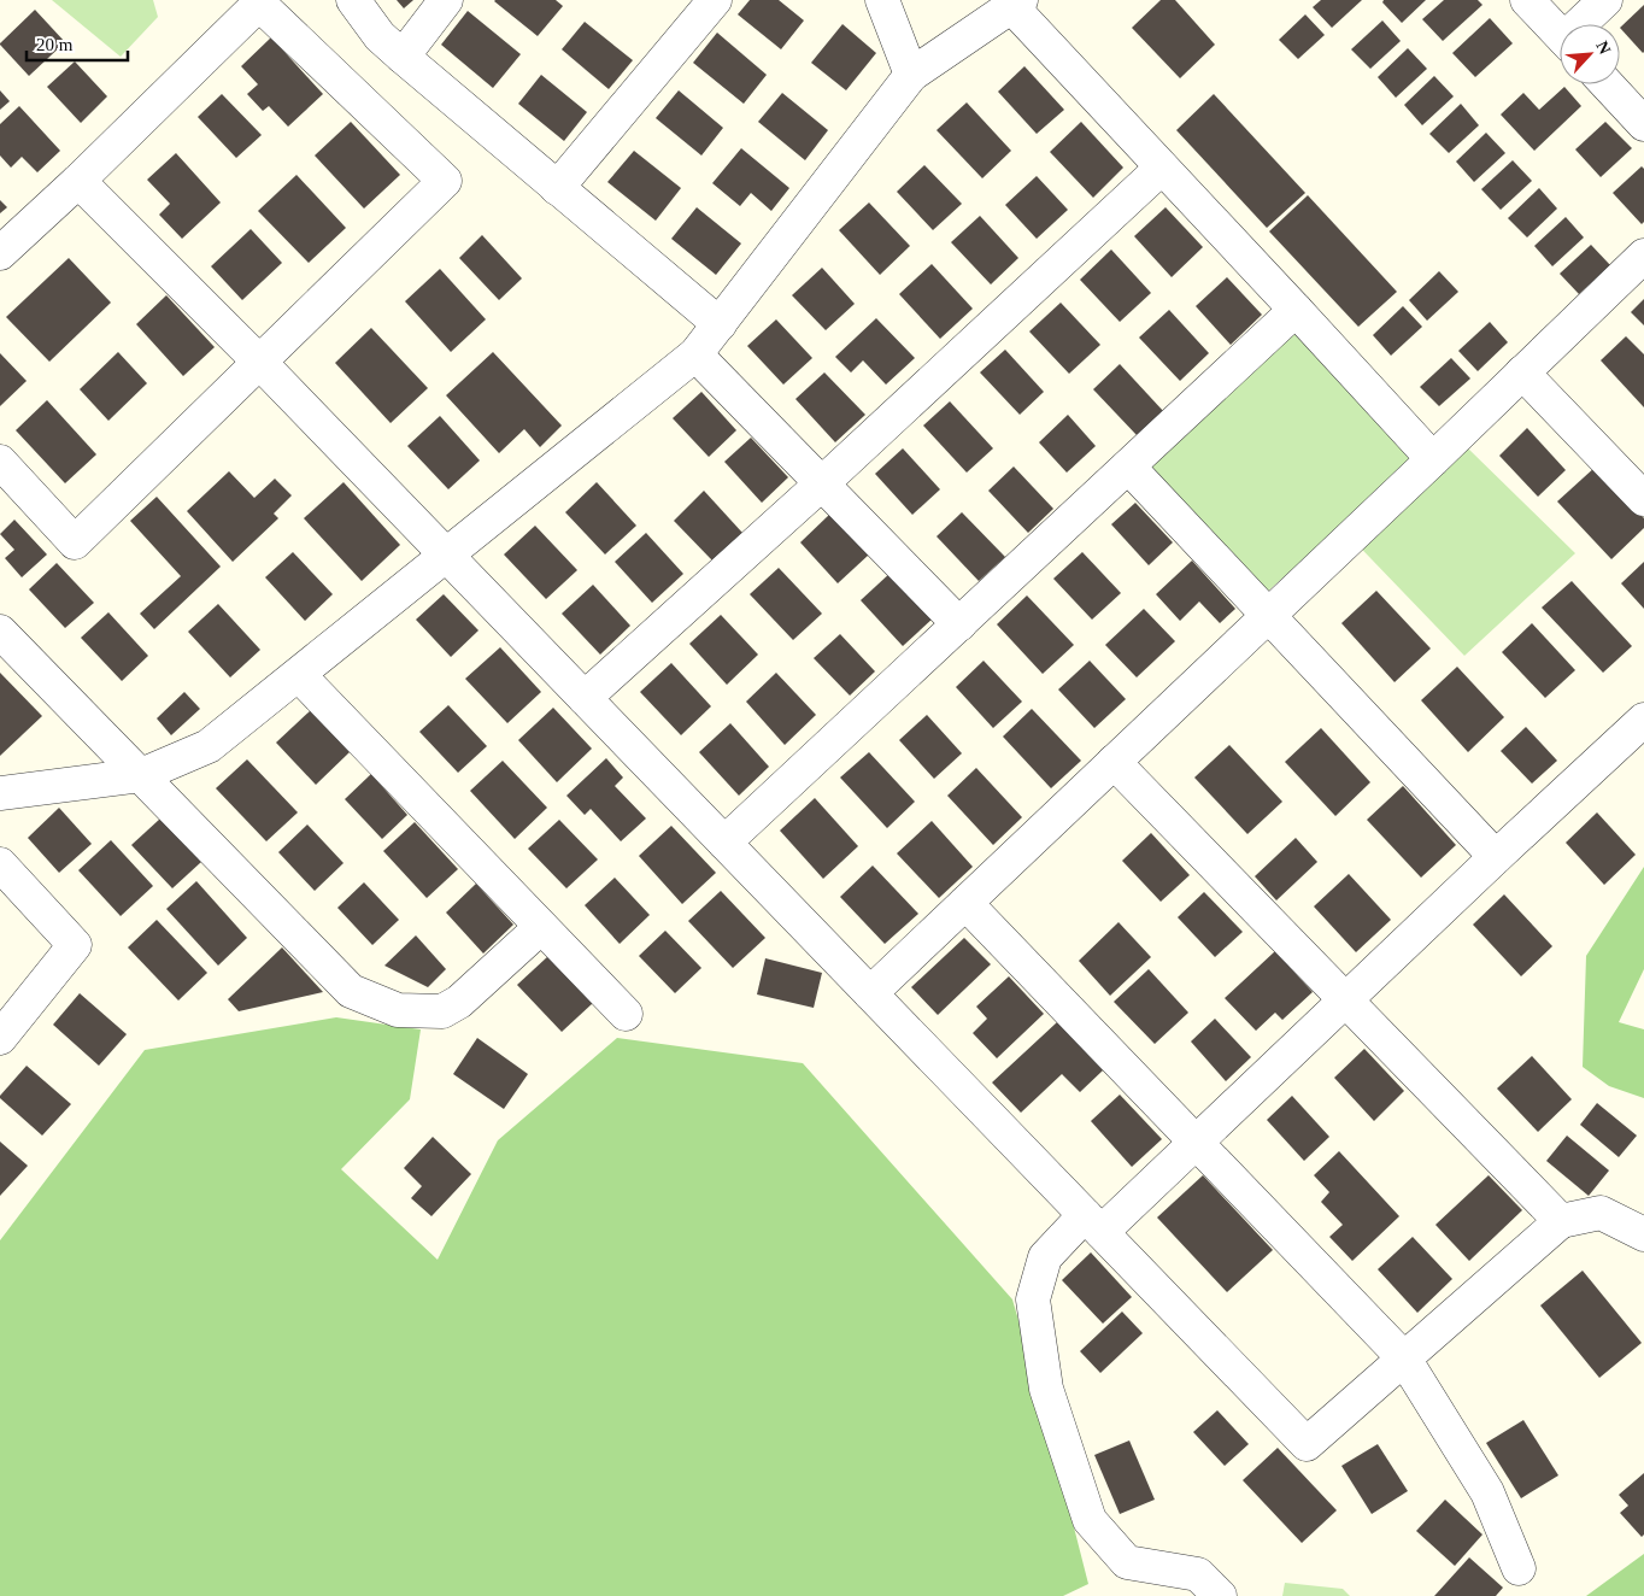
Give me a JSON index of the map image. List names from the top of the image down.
{
  "scale_bar": "20 m",
  "north": "top right"
}
